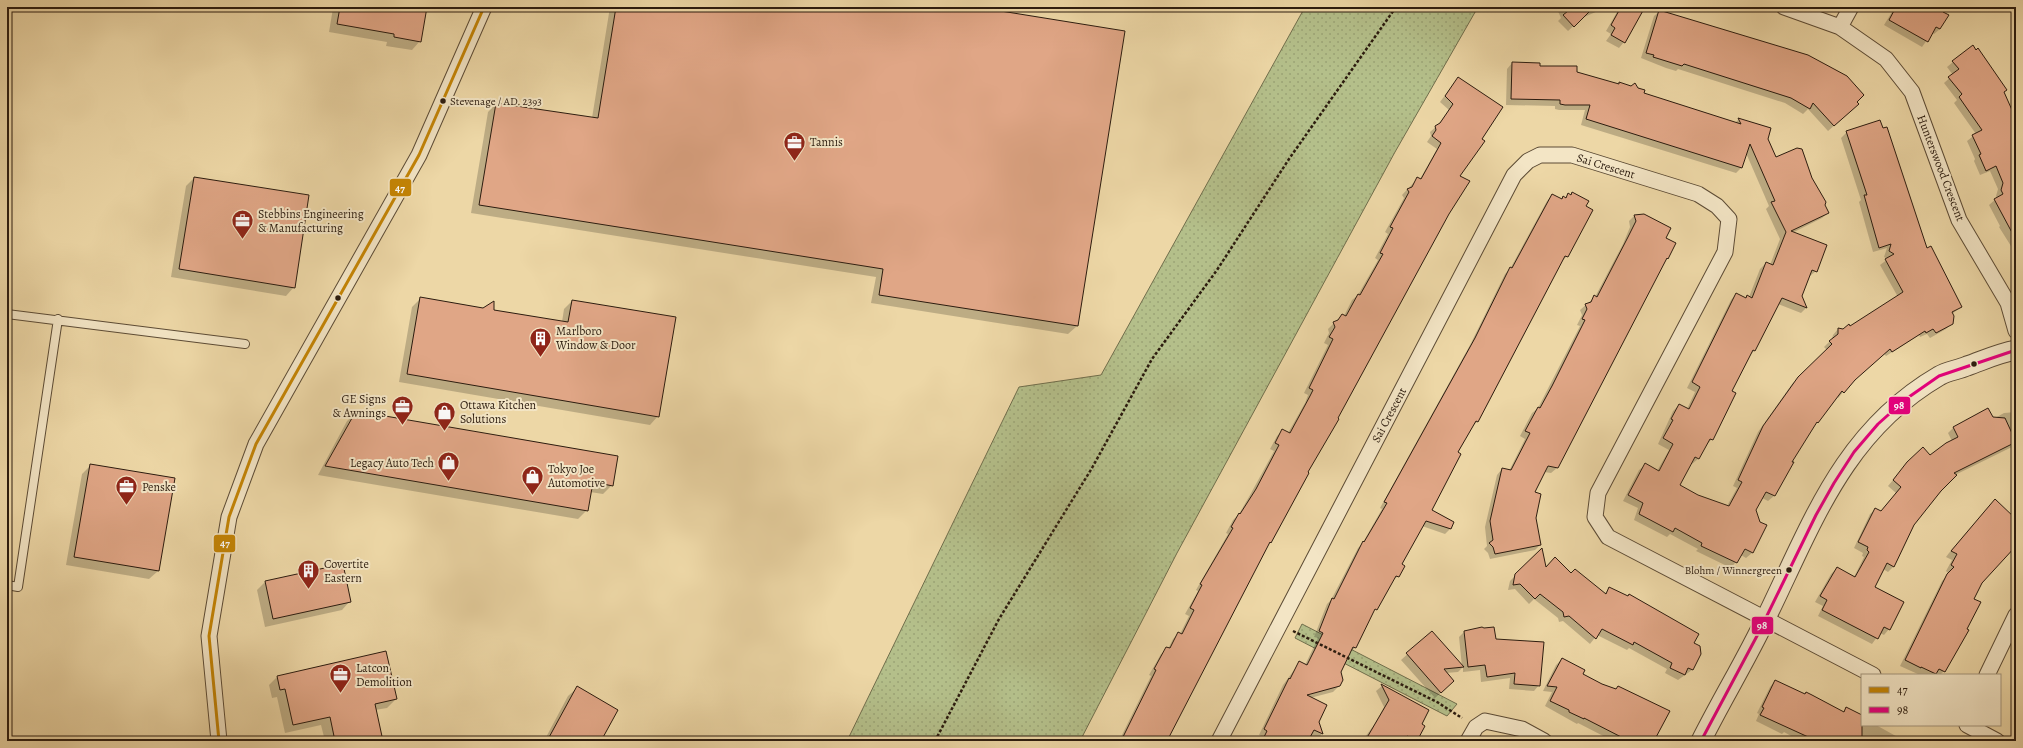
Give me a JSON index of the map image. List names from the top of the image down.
{
  "streets": {
    "street": ["Sai Crescent", "Hunterswood Crescent"]
  },
  "places": {
    "other": ["Stevenage / AD. 2393", "Blohm / Winnergreen"],
    "office": [
      "Tannis",
      "Stebbins Engineering & Manufacturing",
      "GE Signs & Awnings",
      "Penske",
      "Latcon Demolition"
    ],
    "building": ["Marlboro Window & Door", "Covertite Eastern"],
    "shop": ["Ottawa Kitchen Solutions", "Legacy Auto Tech", "Tokyo Joe Automotive"]
  },
  "lines": ["transit line 47", "transit line 98"],
  "legend": ["47", "98"]
}
